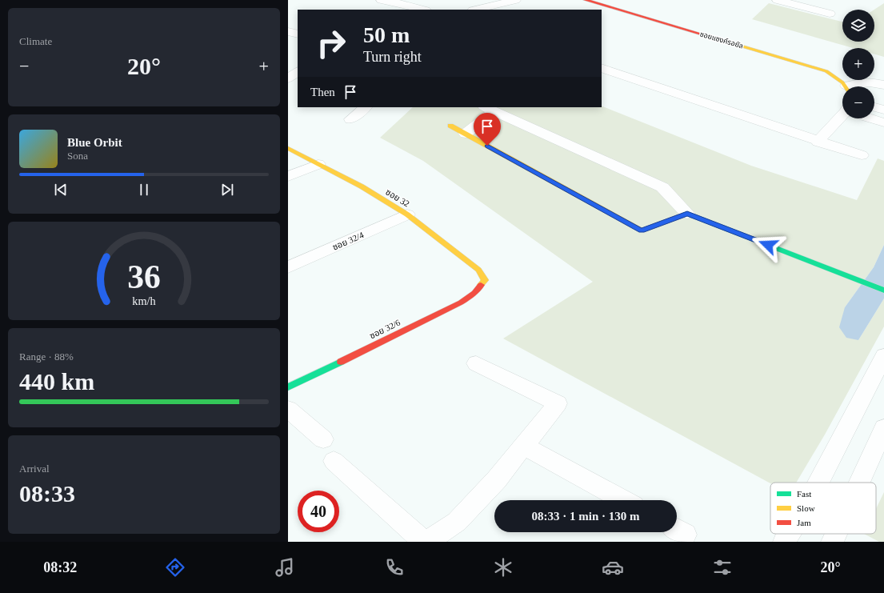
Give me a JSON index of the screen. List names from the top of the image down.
{
  "streets": {
    "street": [
      "ซอยแซงค์รอยัล",
      "ซอย 32",
      "ซอย 32/4",
      "ซอย 32/6"
    ]
  },
  "crossings": [
    ["ซอย 32", "ซอย 32/4"],
    ["ซอย 32", "ซอย 32/6"]
  ],
  "legend": ["Fast", "Slow", "Jam"],
  "page": {
    "tile": [
      "Climate",
      ["Range · 88%", "440 km"],
      ["Arrival", "08:33"]
    ],
    "map_buttons": ["+", "−"],
    "turn": ["50 m", "Turn right"],
    "heat": ["−", "20°", "+"],
    "then": "Then",
    "song": ["Blue Orbit", "Sona"],
    "limit": "40",
    "trip": "08:33 · 1 min · 130 m",
    "tabs": ["08:32", "20°"],
    "gauge": ["36", "km/h"]
  }
}
